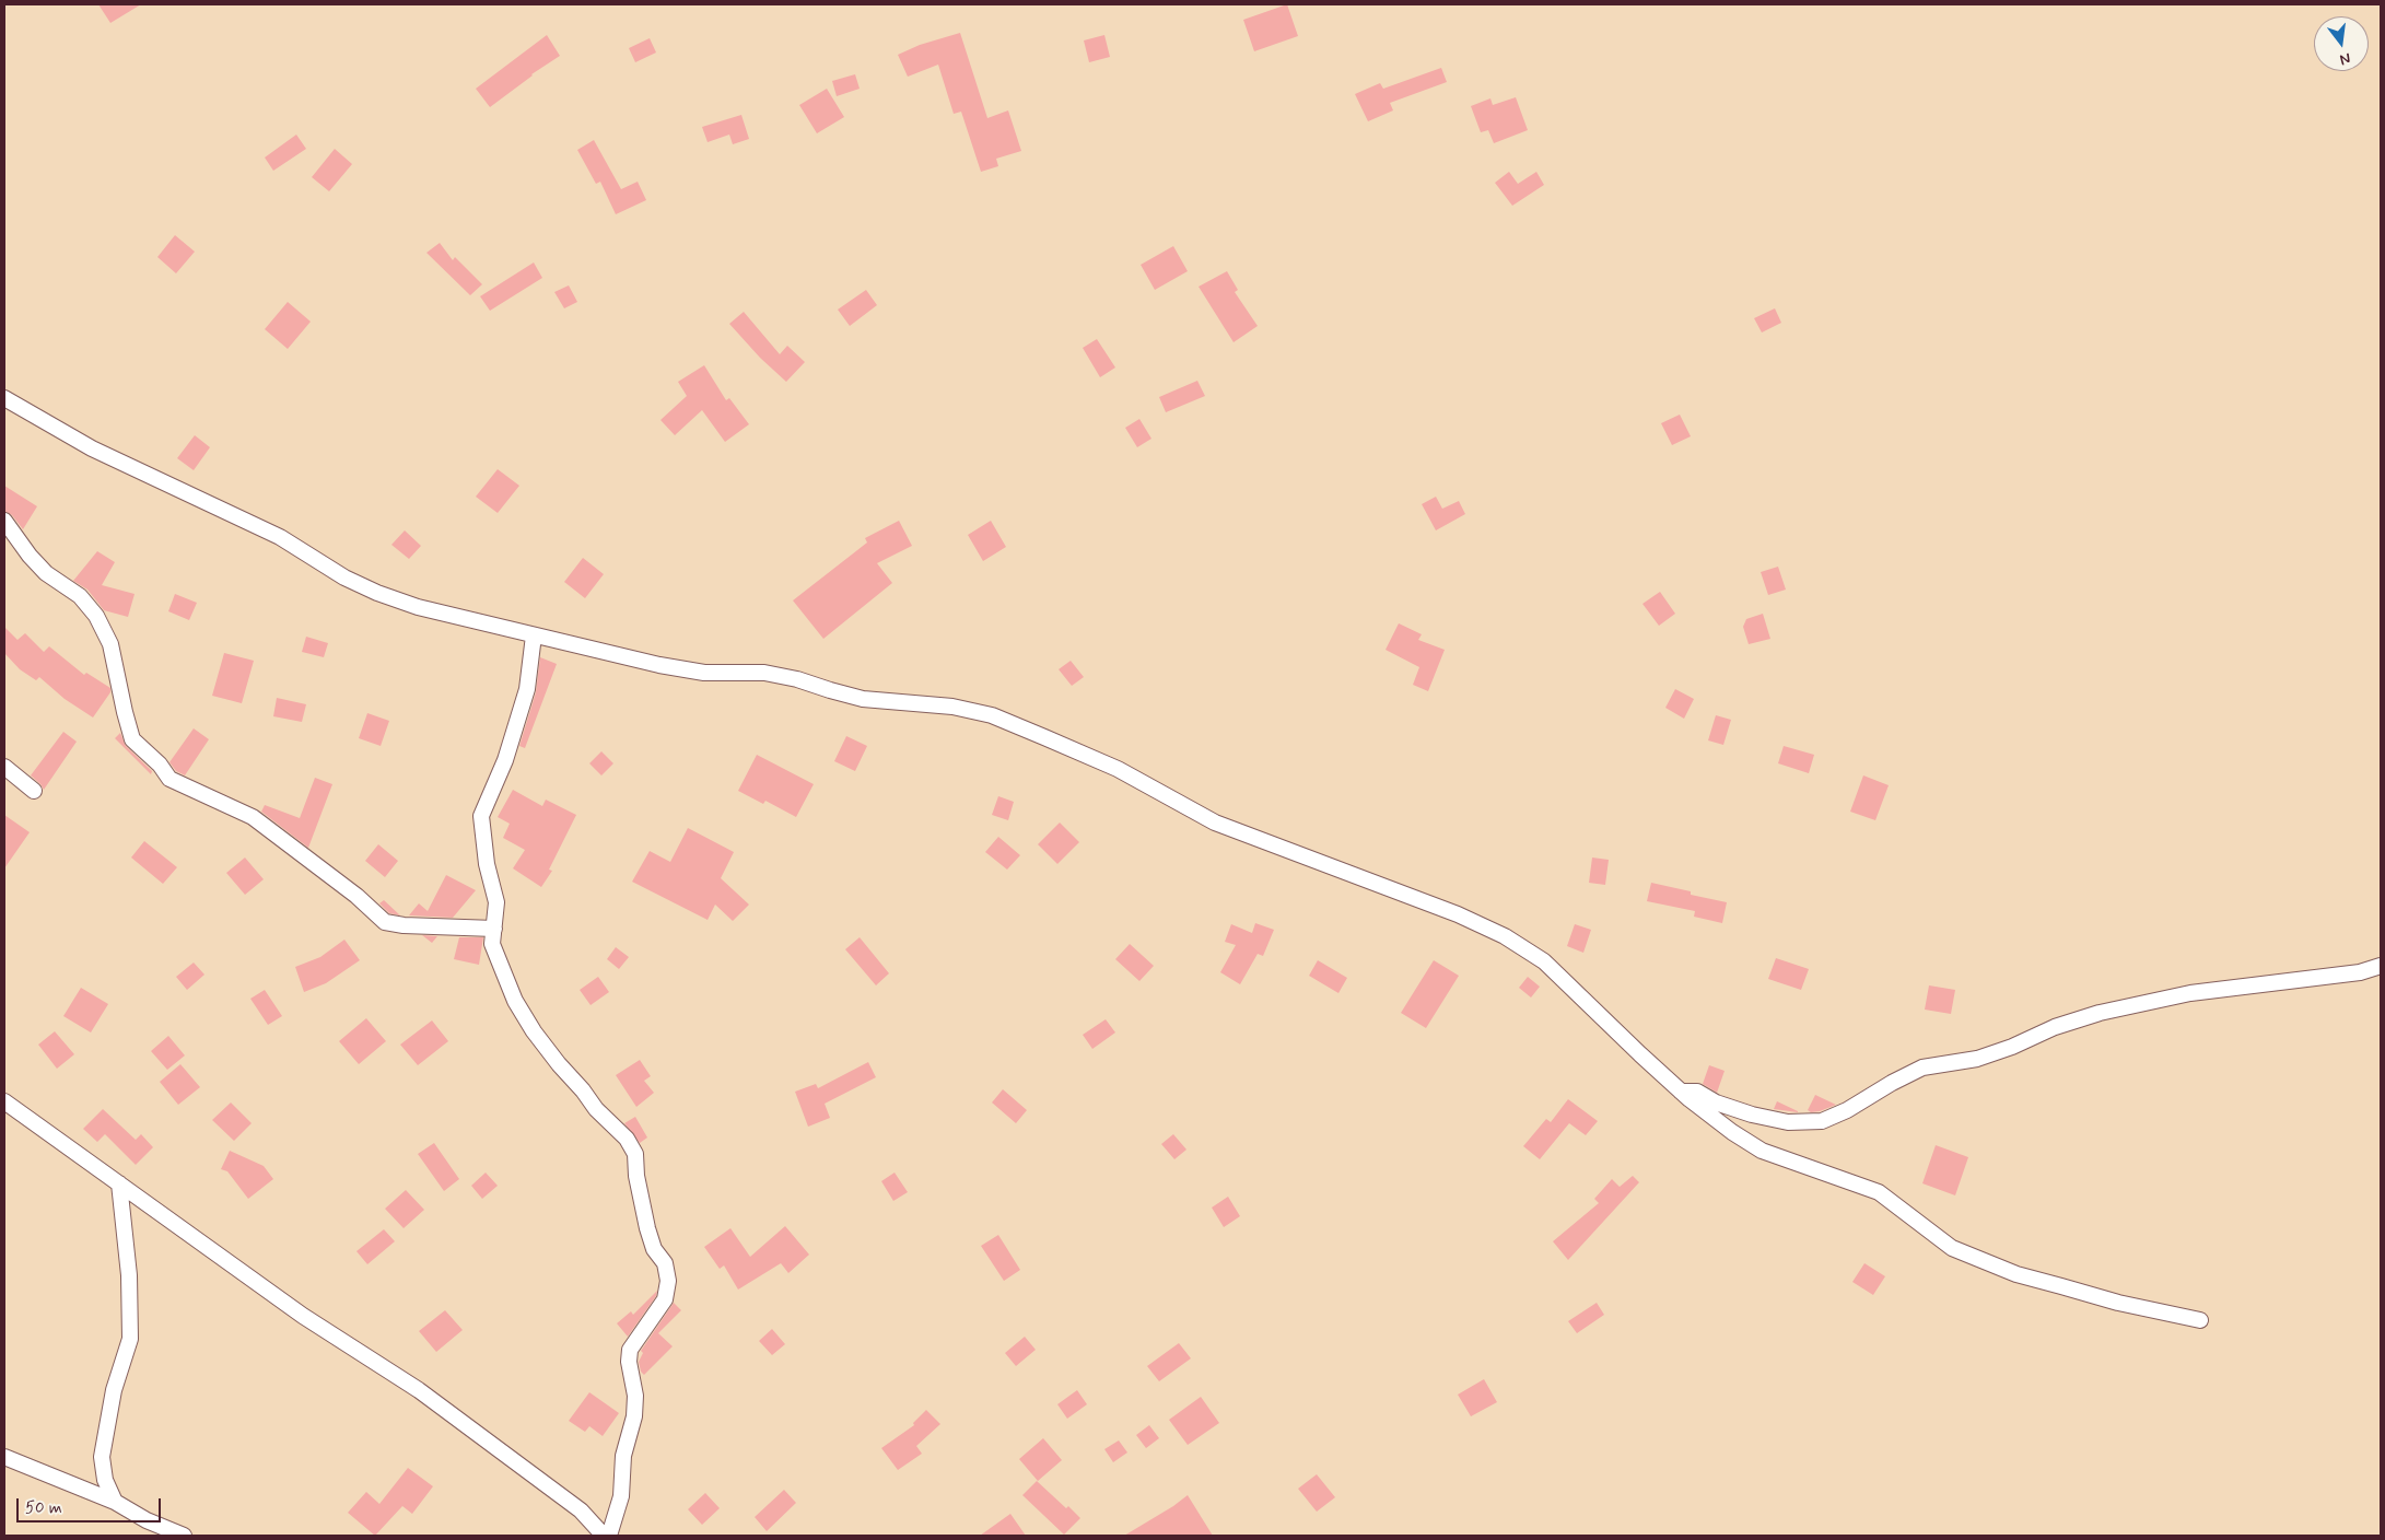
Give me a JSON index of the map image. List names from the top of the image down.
{
  "scale_bar": "50 m",
  "north": "bottom"
}
